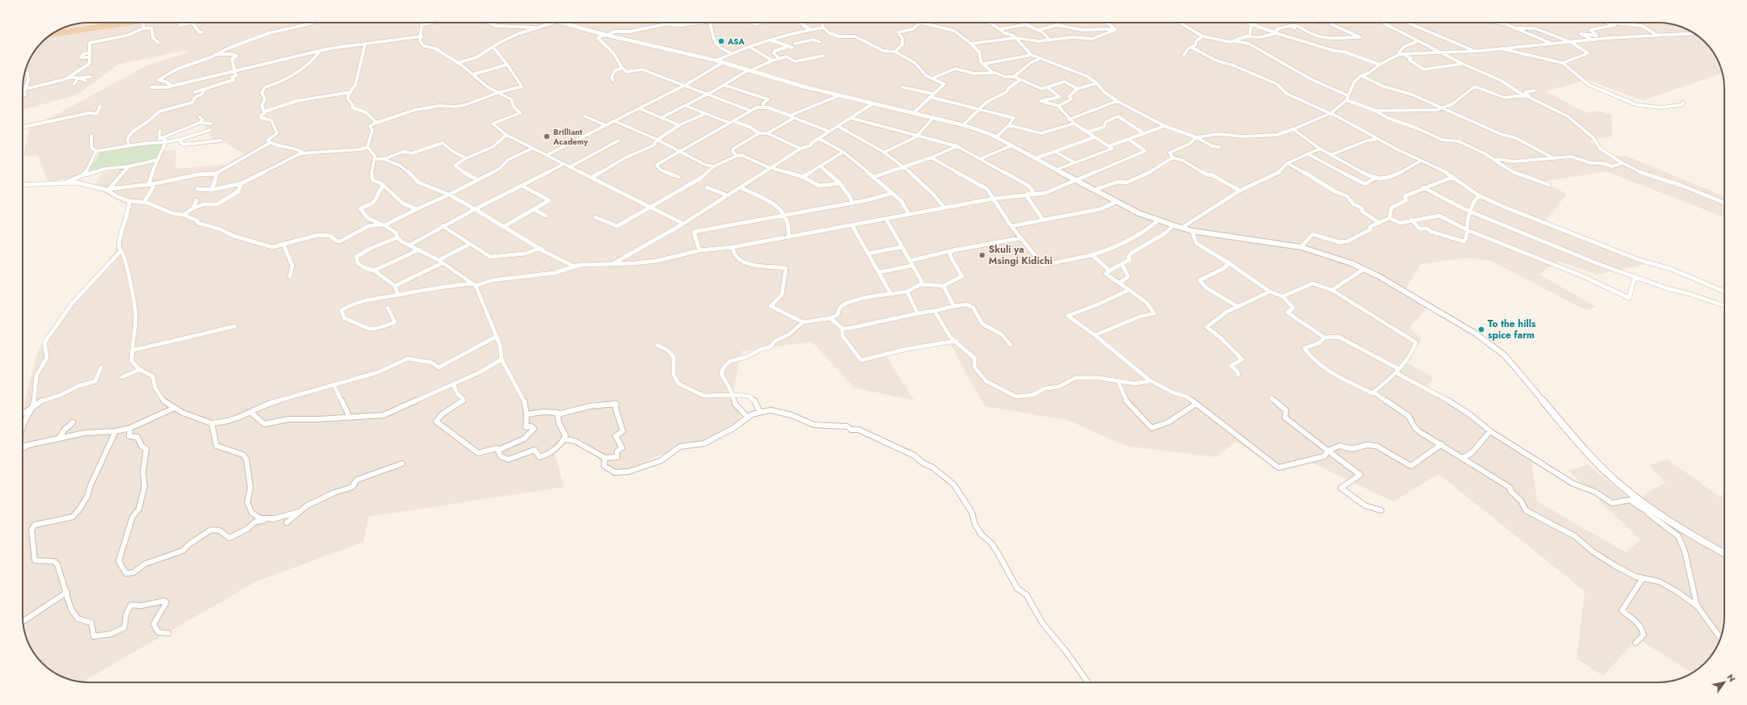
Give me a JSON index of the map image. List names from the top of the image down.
{
  "places": [
    "ASA",
    "Brilliant Academy",
    "Skuli ya Msingi Kidichi",
    "To the hills spice farm"
  ],
  "north": "top right"
}
